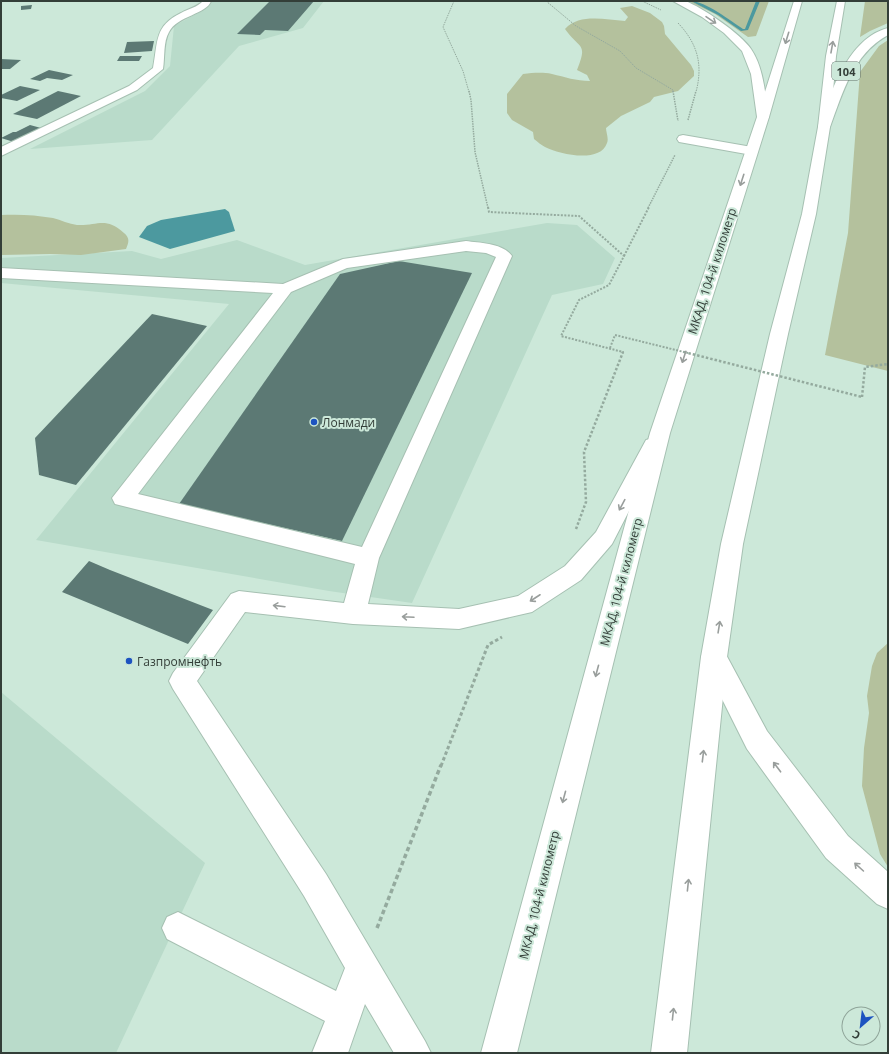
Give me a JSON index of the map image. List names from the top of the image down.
{
  "streets": {
    "main road": ["104", "МКАД, 104-й километр"]
  },
  "places": ["Лонмади", "Газпромнефть"],
  "north": "bottom left"
}
